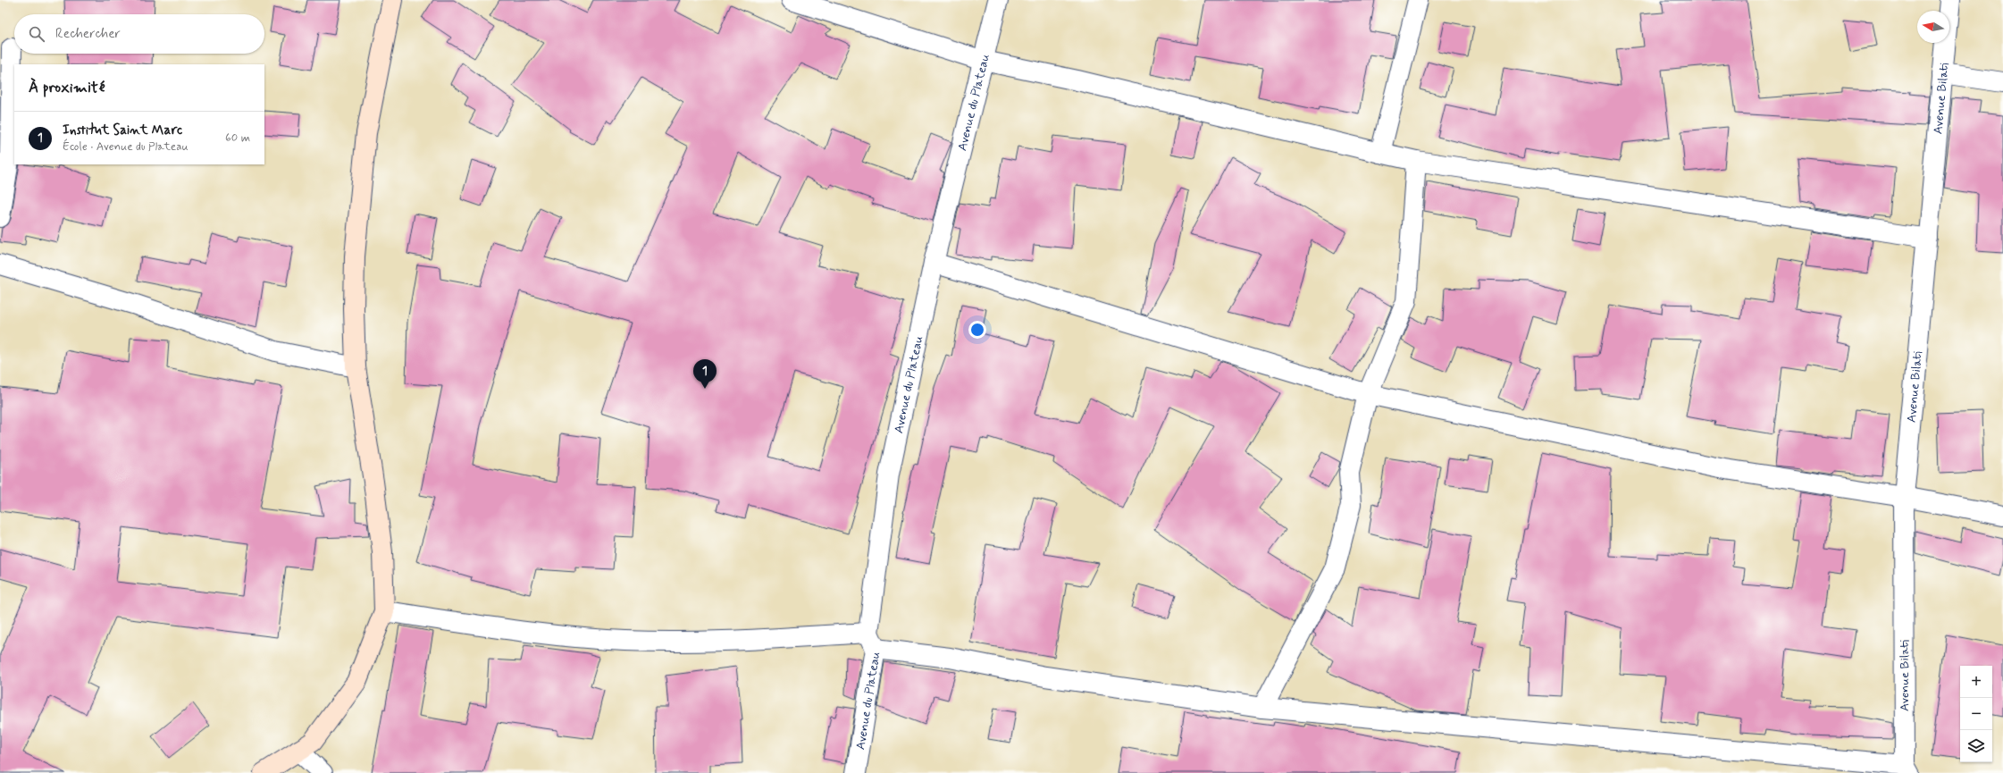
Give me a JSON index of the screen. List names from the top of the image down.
{
  "streets": {
    "street": ["Avenue Bilati", "Avenue du Plateau"]
  },
  "north": "left",
  "page": {
    "search": "Rechercher",
    "heading": "À proximité",
    "list": [
      {
        "mark": "1",
        "name": "Institut Saint Marc",
        "note": "École · Avenue du Plateau",
        "value": "60 m"
      }
    ],
    "pins": "1",
    "map_buttons": ["+", "−"]
  }
}
